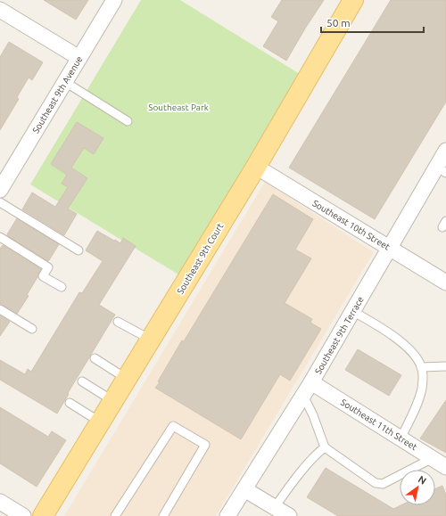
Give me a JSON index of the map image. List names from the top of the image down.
{
  "streets": {
    "main road": ["Southeast 9th Court"],
    "street": [
      "Southeast 9th Avenue",
      "Southeast 10th Street",
      "Southeast 9th Terrace",
      "Southeast 11th Street"
    ]
  },
  "crossings": [
    ["Southeast 10th Street", "Southeast 9th Court"],
    ["Southeast 10th Street", "Southeast 9th Terrace"],
    ["Southeast 9th Terrace", "Southeast 11th Street"]
  ],
  "parks": ["Southeast Park"],
  "scale_bar": "50 m",
  "north": "top right"
}
